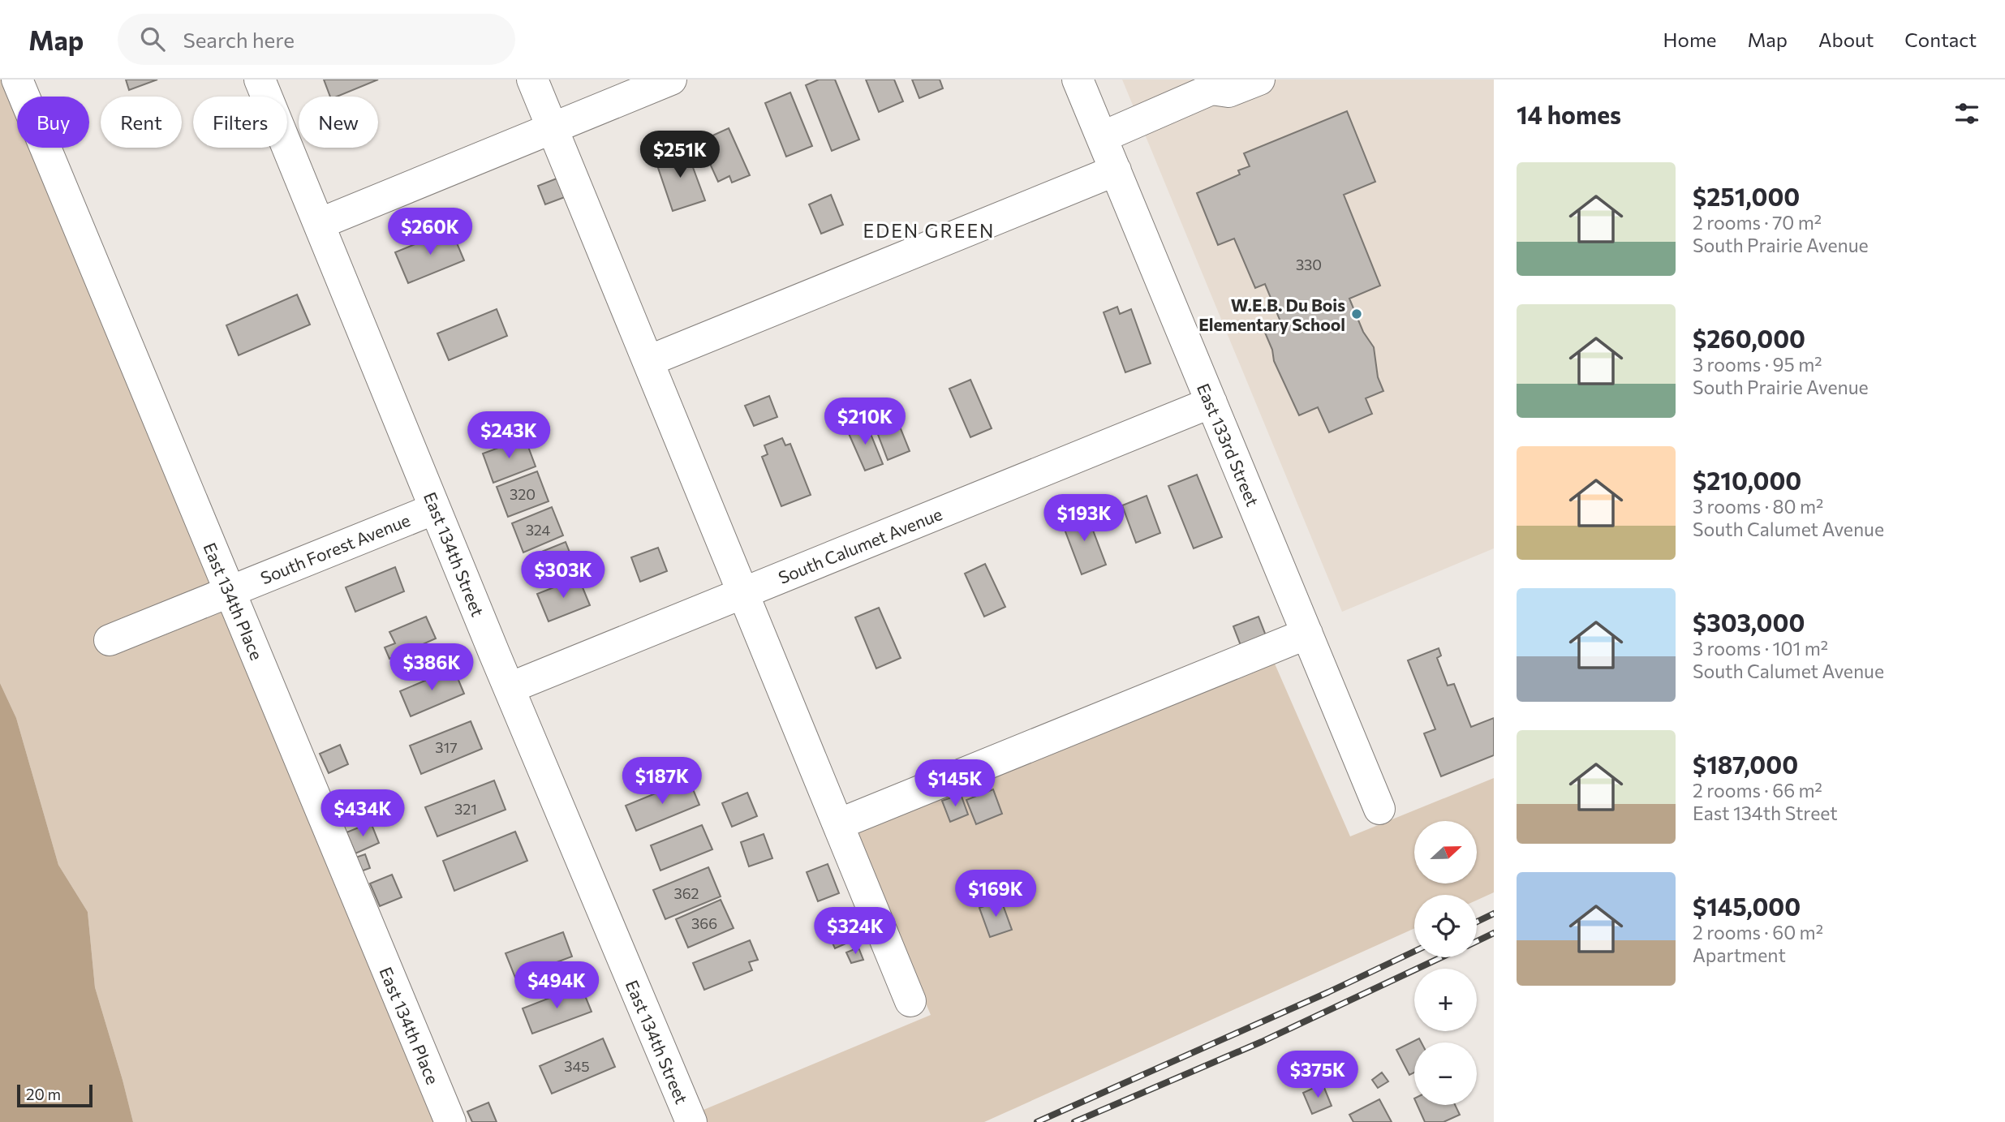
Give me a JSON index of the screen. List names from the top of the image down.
{
  "streets": {
    "street": [
      "East 133rd Street",
      "South Calumet Avenue",
      "South Forest Avenue",
      "East 134th Street",
      "East 134th Place"
    ]
  },
  "crossings": [
    ["East 133rd Street", "South Calumet Avenue"],
    ["South Calumet Avenue", "East 134th Street"],
    ["South Forest Avenue", "East 134th Street"],
    ["South Forest Avenue", "East 134th Place"]
  ],
  "districts": ["EDEN GREEN"],
  "places": ["W.E.B. Du Bois Elementary School"],
  "house_numbers": [
    "330",
    "320",
    "324",
    "317",
    "321",
    "362",
    "366",
    "345"
  ],
  "scale_bar": "20 m",
  "north": "right",
  "page": {
    "header": "Map",
    "search": "Search here",
    "nav": [
      "Home",
      "Map",
      "About",
      "Contact"
    ],
    "heading": "14 homes",
    "chip": [
      "Buy",
      "Rent",
      "Filters",
      "New"
    ],
    "price": [
      "$251K",
      "$260K",
      "$210K",
      "$243K",
      "$193K",
      "$303K",
      "$386K",
      "$187K",
      "$145K",
      "$434K",
      "$169K",
      "$324K",
      "$494K",
      "$375K"
    ],
    "list": [
      {
        "name": "$251,000",
        "note": "2 rooms · 70 m² · South Prairie Avenue"
      },
      {
        "name": "$260,000",
        "note": "3 rooms · 95 m² · South Prairie Avenue"
      },
      {
        "name": "$210,000",
        "note": "3 rooms · 80 m² · South Calumet Avenue"
      },
      {
        "name": "$303,000",
        "note": "3 rooms · 101 m² · South Calumet Avenue"
      },
      {
        "name": "$187,000",
        "note": "2 rooms · 66 m² · East 134th Street"
      },
      {
        "name": "$145,000",
        "note": "2 rooms · 60 m² · Apartment"
      }
    ],
    "map_buttons": ["+", "−"],
    "scale": "20 m"
  }
}
